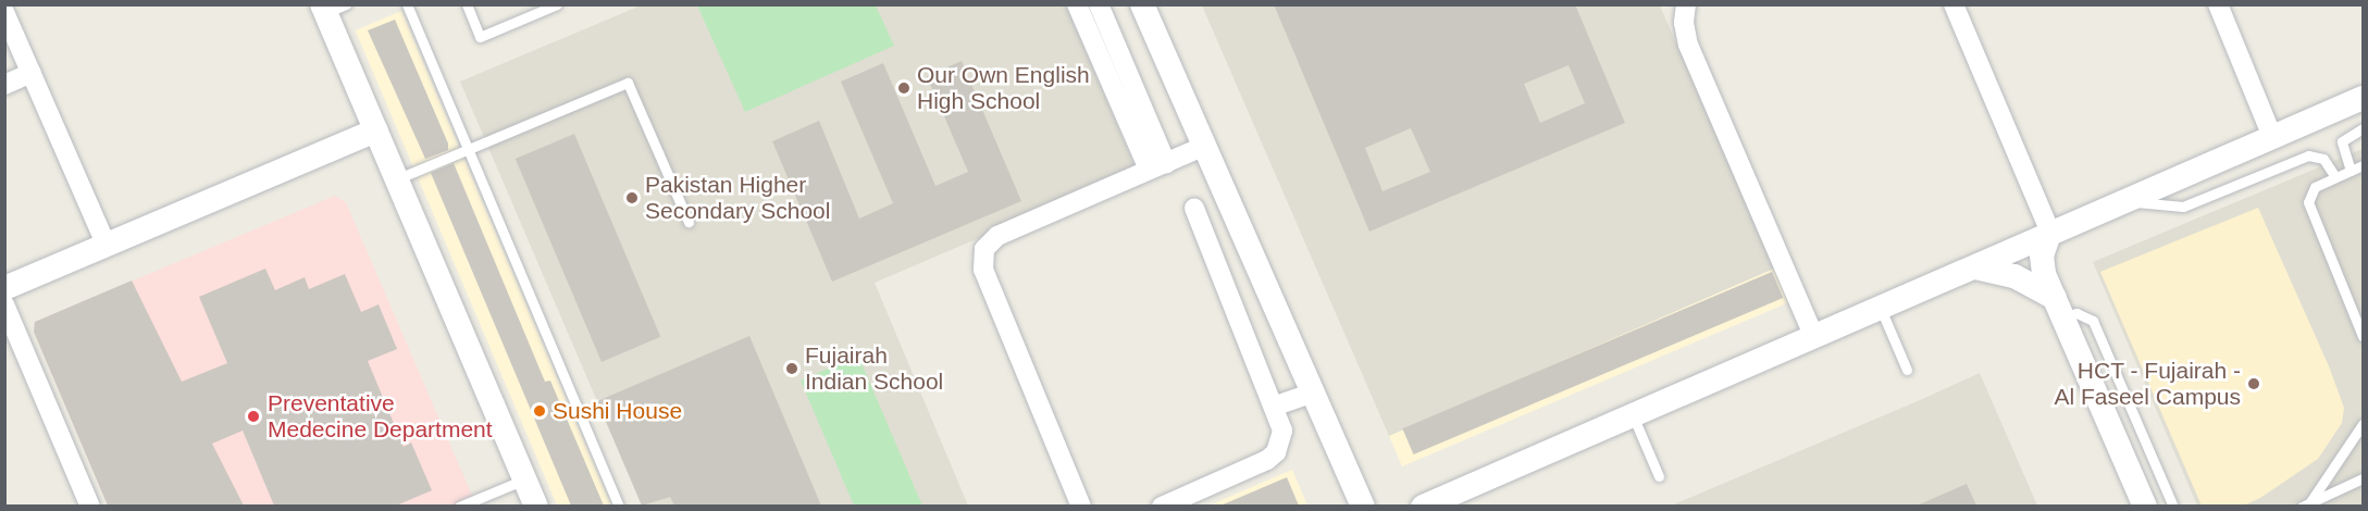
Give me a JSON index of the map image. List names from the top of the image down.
{
  "places": [
    "Our Own English High School",
    "Pakistan Higher Secondary School",
    "Fujairah Indian School",
    "HCT - Fujairah - Al Faseel Campus",
    "Sushi House",
    "Preventative Medecine Department"
  ]
}
